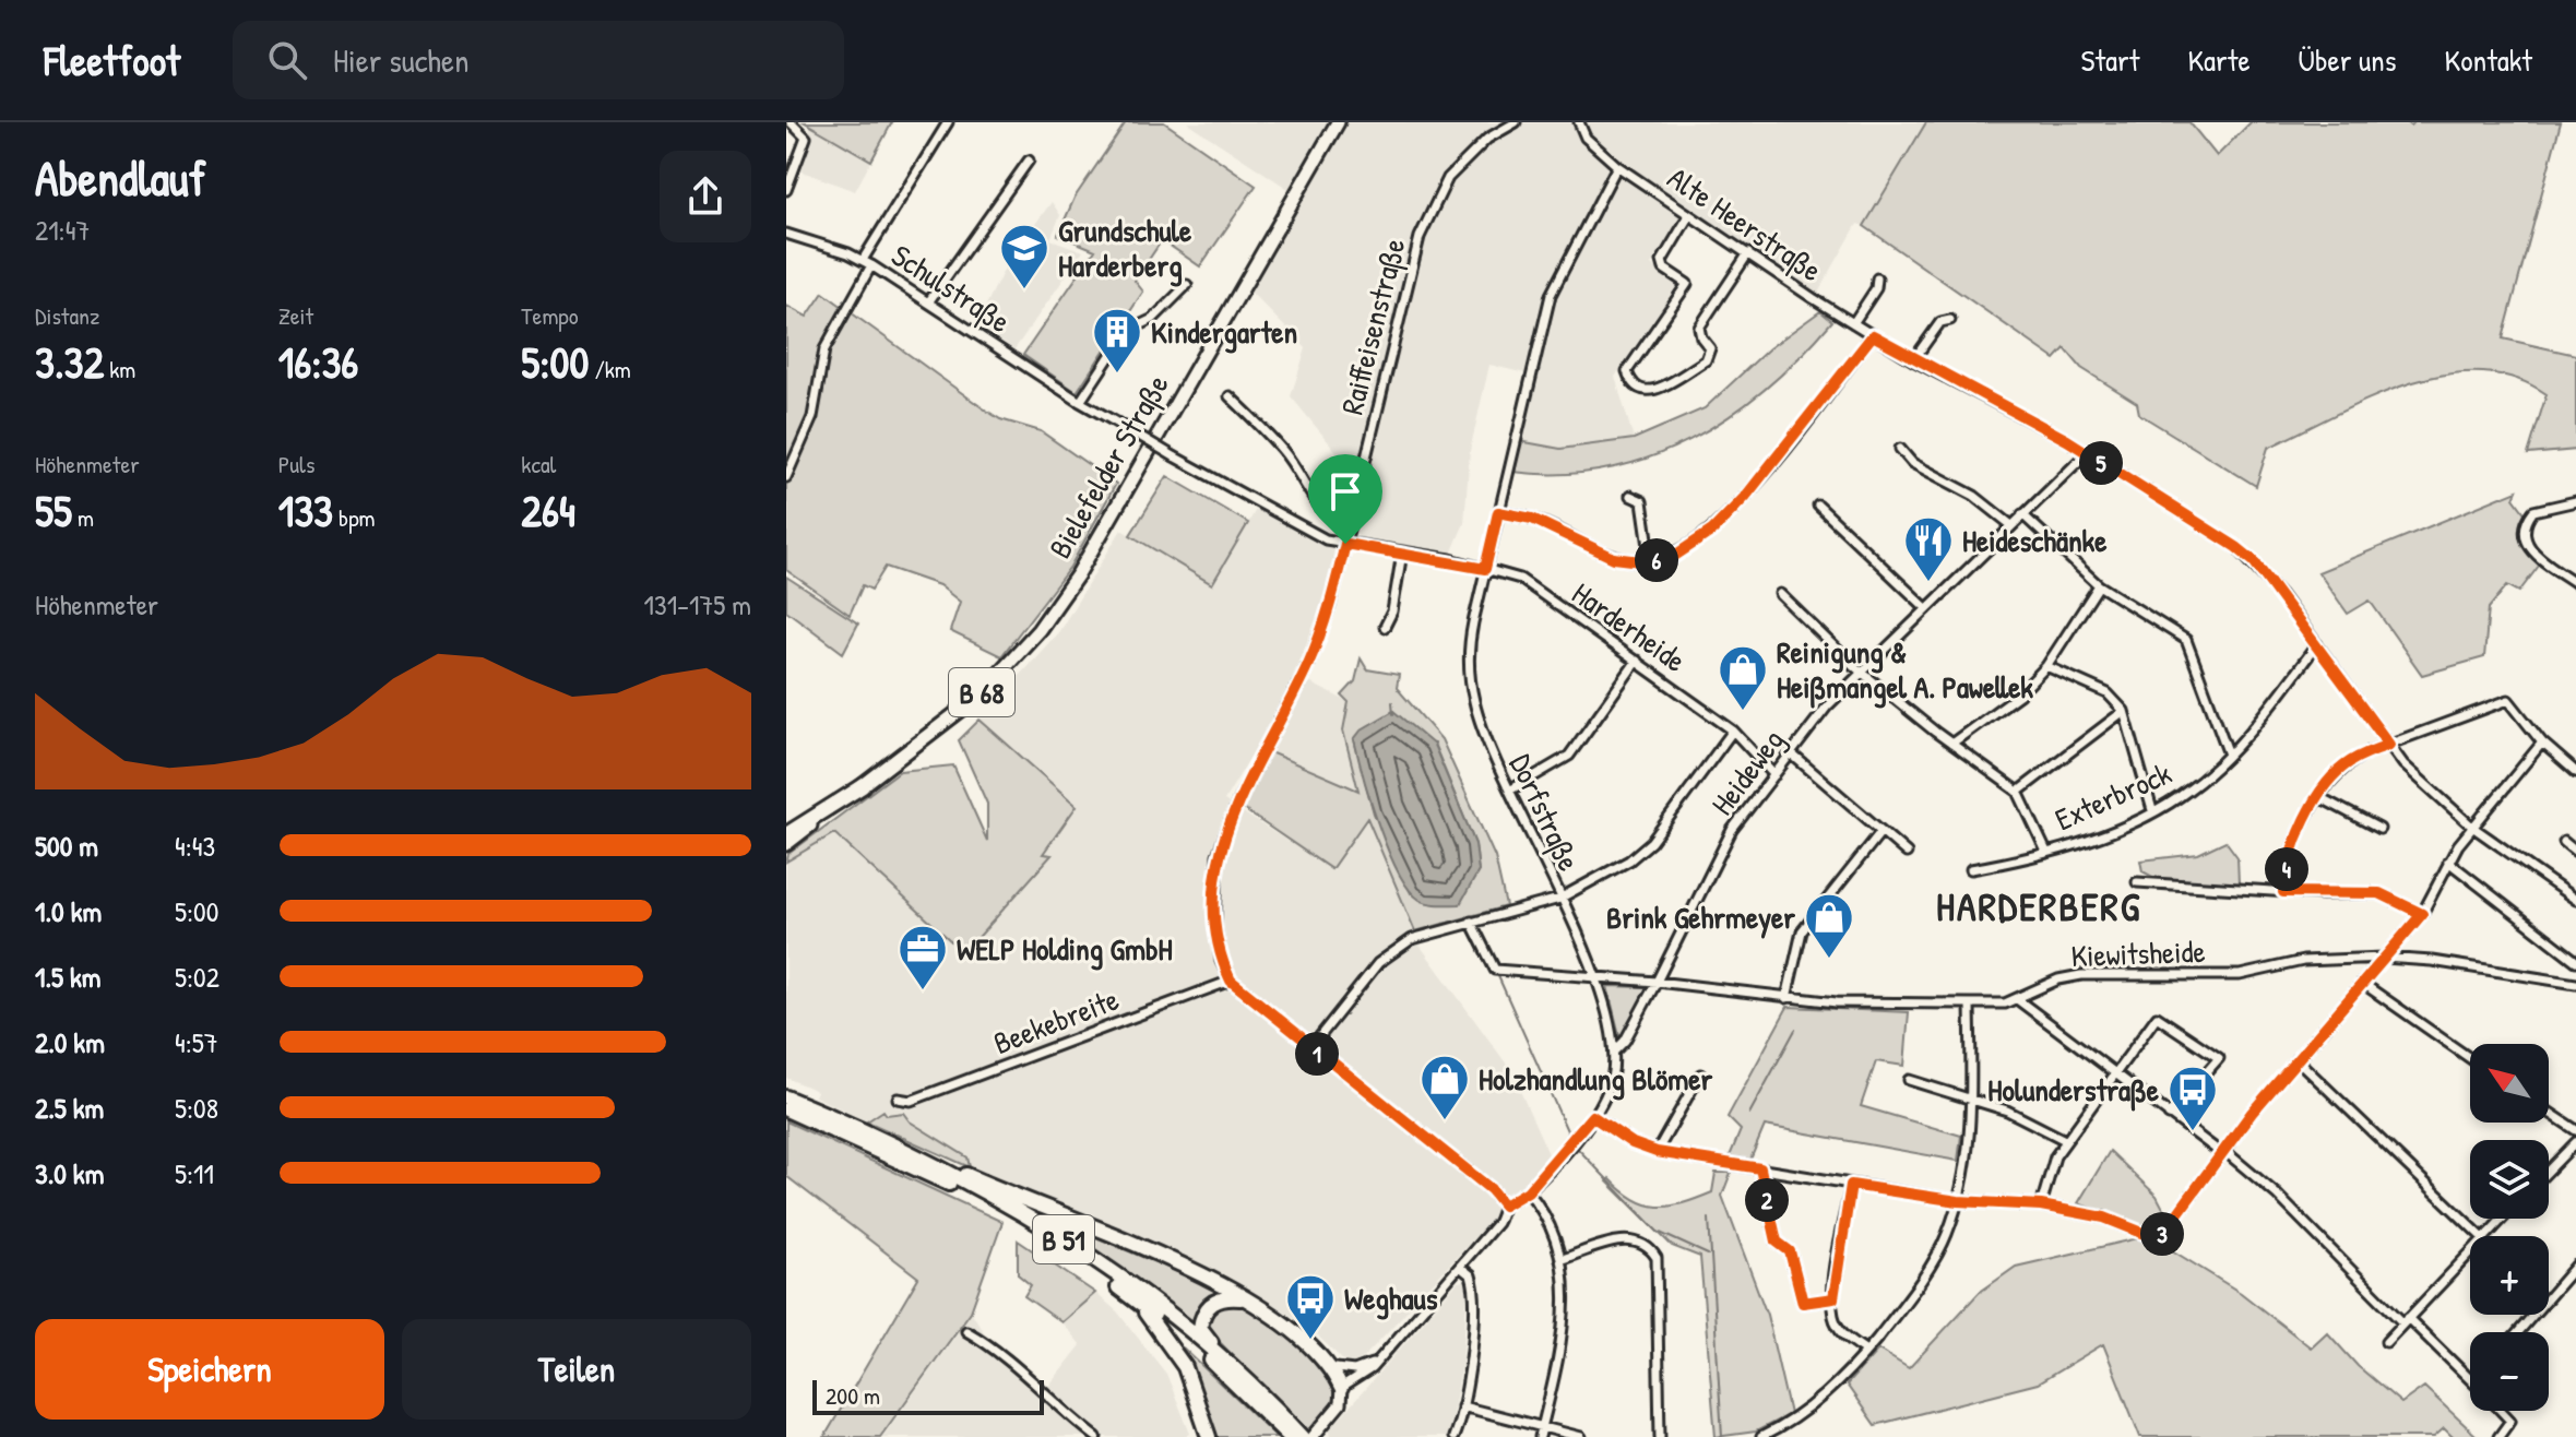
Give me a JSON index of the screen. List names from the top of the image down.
{
  "streets": {
    "highway": ["B 68", "B 51"],
    "main road": ["Bielefelder Straße"],
    "street": [
      "Alte Heerstraße",
      "Schulstraße",
      "Raiffeisenstraße",
      "Harderheide",
      "Heideweg",
      "Exterbrock",
      "Dorfstraße",
      "Kiewitsheide",
      "Beekebreite"
    ]
  },
  "crossings": [
    ["Alte Heerstraße", "Heideweg"],
    ["Alte Heerstraße", "Exterbrock"],
    ["Alte Heerstraße", "Dorfstraße"],
    ["Schulstraße", "Raiffeisenstraße"],
    ["Schulstraße", "Harderheide"],
    ["Schulstraße", "Dorfstraße"],
    ["Raiffeisenstraße", "Beekebreite"],
    ["Bielefelder Straße", "B 68"],
    ["Harderheide", "Heideweg"],
    ["Harderheide", "Dorfstraße"],
    ["Heideweg", "Dorfstraße"],
    ["Heideweg", "Kiewitsheide"],
    ["Dorfstraße", "Kiewitsheide"]
  ],
  "districts": ["HARDERBERG"],
  "places": {
    "school or university": ["Grundschule Harderberg"],
    "building": ["Kindergarten"],
    "restaurant": ["Heideschänke"],
    "shop": ["Reinigung & Heißmangel A. Pawellek", "Brink Gehrmeyer", "Holzhandlung Blömer"],
    "office": ["WELP Holding GmbH"],
    "bus stop": ["Holunderstraße", "Weghaus"]
  },
  "scale_bar": "200 m",
  "north": "top left",
  "page": {
    "header": "Fleetfoot",
    "search": "Hier suchen",
    "nav": [
      "Start",
      "Karte",
      "Über uns",
      "Kontakt"
    ],
    "heading": ["Abendlauf", "21:47"],
    "stats": [
      ["Distanz", "3.32 km"],
      ["Zeit", "16:36"],
      ["Tempo", "5:00 /km"],
      ["Höhenmeter", "55 m"],
      ["Puls", "133 bpm"],
      ["kcal", "264"]
    ],
    "pins": [
      "5",
      "6",
      "4",
      "1",
      "2",
      "3"
    ],
    "chart": ["Höhenmeter", "131–175 m"],
    "list": [
      {
        "name": "500 m",
        "note": "4:43"
      },
      {
        "name": "1.0 km",
        "note": "5:00"
      },
      {
        "name": "1.5 km",
        "note": "5:02"
      },
      {
        "name": "2.0 km",
        "note": "4:57"
      },
      {
        "name": "2.5 km",
        "note": "5:08"
      },
      {
        "name": "3.0 km",
        "note": "5:11"
      }
    ],
    "map_buttons": ["+", "−"],
    "buttons": ["Speichern", "Teilen"],
    "scale": "200 m"
  }
}
